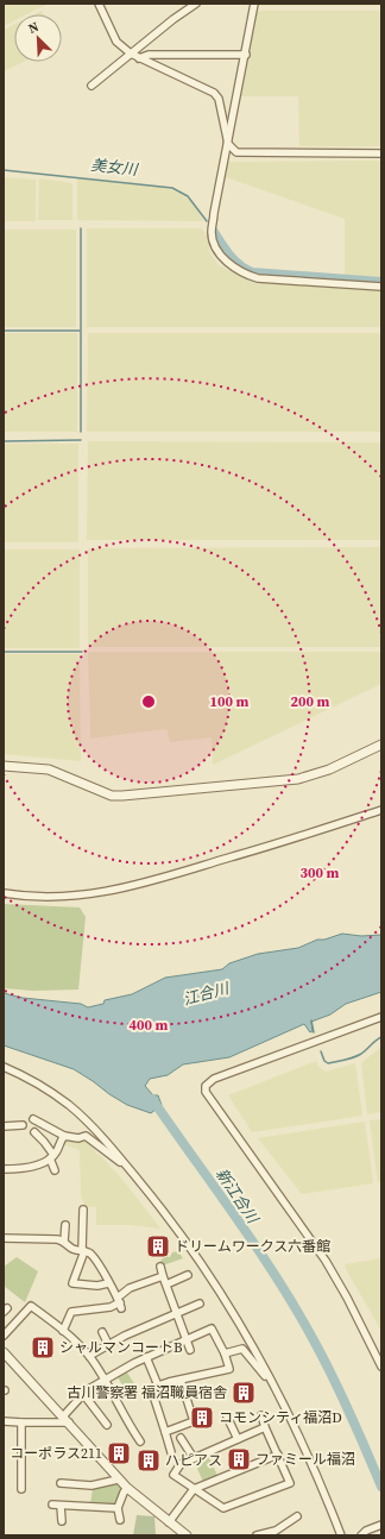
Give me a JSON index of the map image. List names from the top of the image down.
{
  "water": ["美女川", "江合川", "新江合川"],
  "places": {
    "building": [
      "ドリームワークス六番館",
      "シャルマンコートB",
      "古川警察署 福沼職員宿舎",
      "コモンシティ福沼D",
      "コーポラス211",
      "ファミール福沼",
      "ハピアス"
    ]
  },
  "north": "top left",
  "rings": [
    "100 m",
    "200 m",
    "300 m",
    "400 m"
  ]
}
